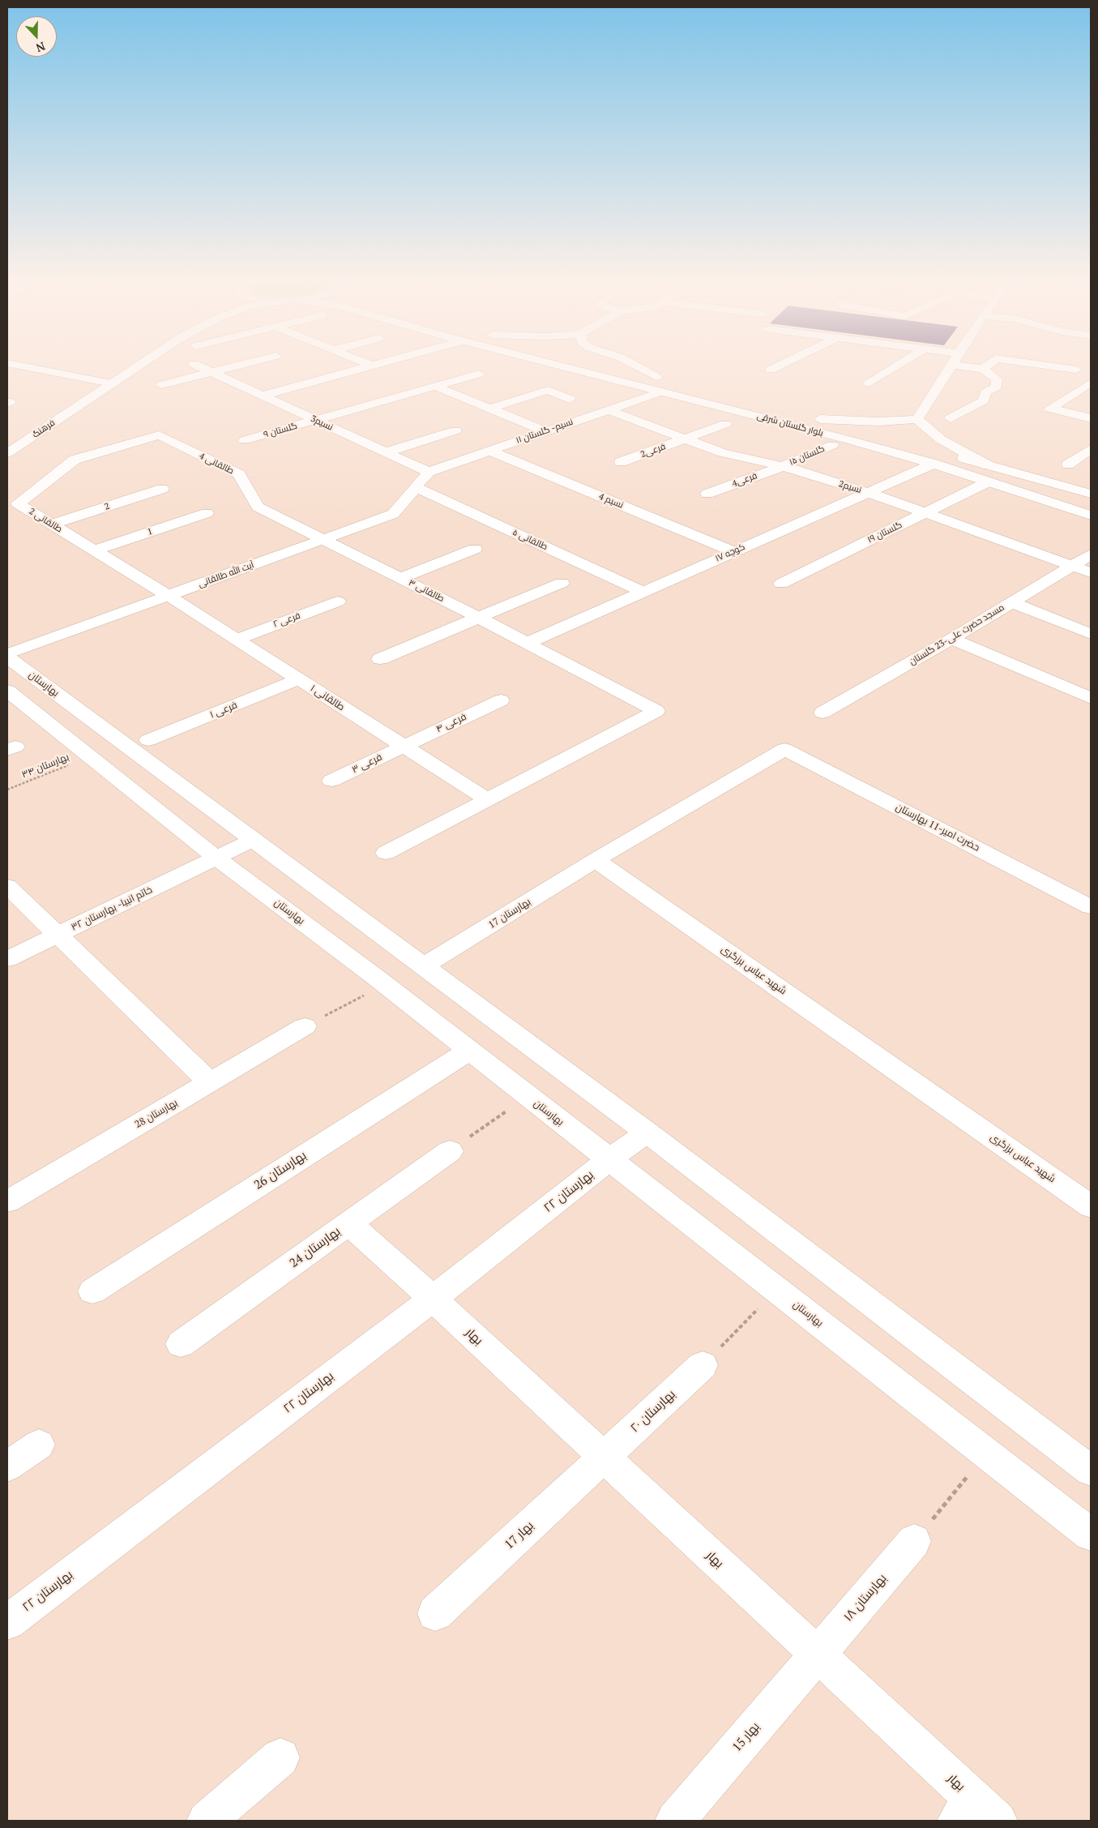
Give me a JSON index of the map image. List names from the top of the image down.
{
  "streets": {
    "street": [
      "نسیم3",
      "بلوار گلستان شرقی",
      "فرهنگ",
      "گلستان ۹",
      "نسیم- گلستان ۱۱",
      "فرعی2",
      "گلستان ۱۵",
      "طالقانی 4",
      "فرعی4",
      "نسیم2",
      "نسیم 4",
      "2",
      "طالقانی 2",
      "1",
      "گلستان ۱۹",
      "طالقانی ۵",
      "کوچه ۱۷",
      "آیت الله طالقانی",
      "طالقانی ۳",
      "فرعی ۲",
      "مسجد حضرت علی-23 گلستان",
      "بهارستان",
      "طالقانی ۱",
      "فرعی ۱",
      "فرعی ۴",
      "فرعی ۳",
      "حضرت امیر-11 بهارستان",
      "خاتم انبیا- بهارستان ۳۲",
      "بهارستان 17",
      "شهید عباس برزگری",
      "بهارستان 28",
      "بهارستان 26",
      "بهارستان ۲۲",
      "بهارستان 24",
      "بهار",
      "بهارستان ۲۰",
      "بهار 17",
      "بهارستان ۱۸",
      "بهار 15"
    ],
    "path": ["بهارستان ۳۴"]
  },
  "crossings": [
    ["نسیم3", "گلستان ۹"],
    ["نسیم3", "نسیم- گلستان ۱۱"],
    ["نسیم3", "آیت الله طالقانی"],
    ["بلوار گلستان شرقی", "نسیم- گلستان ۱۱"],
    ["بلوار گلستان شرقی", "گلستان ۱۹"],
    ["بلوار گلستان شرقی", "کوچه ۱۷"],
    ["نسیم- گلستان ۱۱", "نسیم2"],
    ["نسیم- گلستان ۱۱", "نسیم 4"],
    ["نسیم- گلستان ۱۱", "آیت الله طالقانی"],
    ["فرعی2", "نسیم2"],
    ["گلستان ۱۵", "فرعی4"],
    ["گلستان ۱۵", "نسیم2"],
    ["طالقانی 4", "طالقانی 2"],
    ["طالقانی 4", "آیت الله طالقانی"],
    ["طالقانی 4", "طالقانی ۳"],
    ["فرعی4", "نسیم2"],
    ["نسیم2", "گلستان ۱۹"],
    ["نسیم2", "کوچه ۱۷"],
    ["نسیم2", "مسجد حضرت علی-23 گلستان"],
    ["نسیم 4", "کوچه ۱۷"],
    ["2", "طالقانی 2"],
    ["طالقانی 2", "1"],
    ["طالقانی 2", "آیت الله طالقانی"],
    ["طالقانی 2", "طالقانی ۱"],
    ["طالقانی ۵", "کوچه ۱۷"],
    ["طالقانی ۵", "آیت الله طالقانی"],
    ["کوچه ۱۷", "طالقانی ۳"],
    ["آیت الله طالقانی", "طالقانی ۳"],
    ["آیت الله طالقانی", "طالقانی ۱"],
    ["طالقانی ۳", "طالقانی ۱"],
    ["فرعی ۲", "طالقانی ۱"],
    ["بهارستان", "بهارستان ۳۴"],
    ["بهارستان", "خاتم انبیا- بهارستان ۳۲"],
    ["بهارستان", "بهارستان 17"],
    ["بهارستان", "بهارستان 26"],
    ["بهارستان", "بهارستان ۲۲"],
    ["طالقانی ۱", "فرعی ۱"],
    ["طالقانی ۱", "فرعی ۴"],
    ["طالقانی ۱", "فرعی ۳"],
    ["فرعی ۴", "فرعی ۳"],
    ["حضرت امیر-11 بهارستان", "بهارستان 17"],
    ["حضرت امیر-11 بهارستان", "شهید عباس برزگری"],
    ["بهارستان 17", "شهید عباس برزگری"],
    ["بهارستان ۲۲", "بهار"],
    ["بهارستان 24", "بهار"],
    ["بهار", "بهارستان ۲۰"],
    ["بهار", "بهار 17"],
    ["بهار", "بهارستان ۱۸"],
    ["بهار", "بهار 15"],
    ["بهارستان ۲۰", "بهار 17"],
    ["بهارستان ۱۸", "بهار 15"]
  ],
  "north": "bottom"
}
